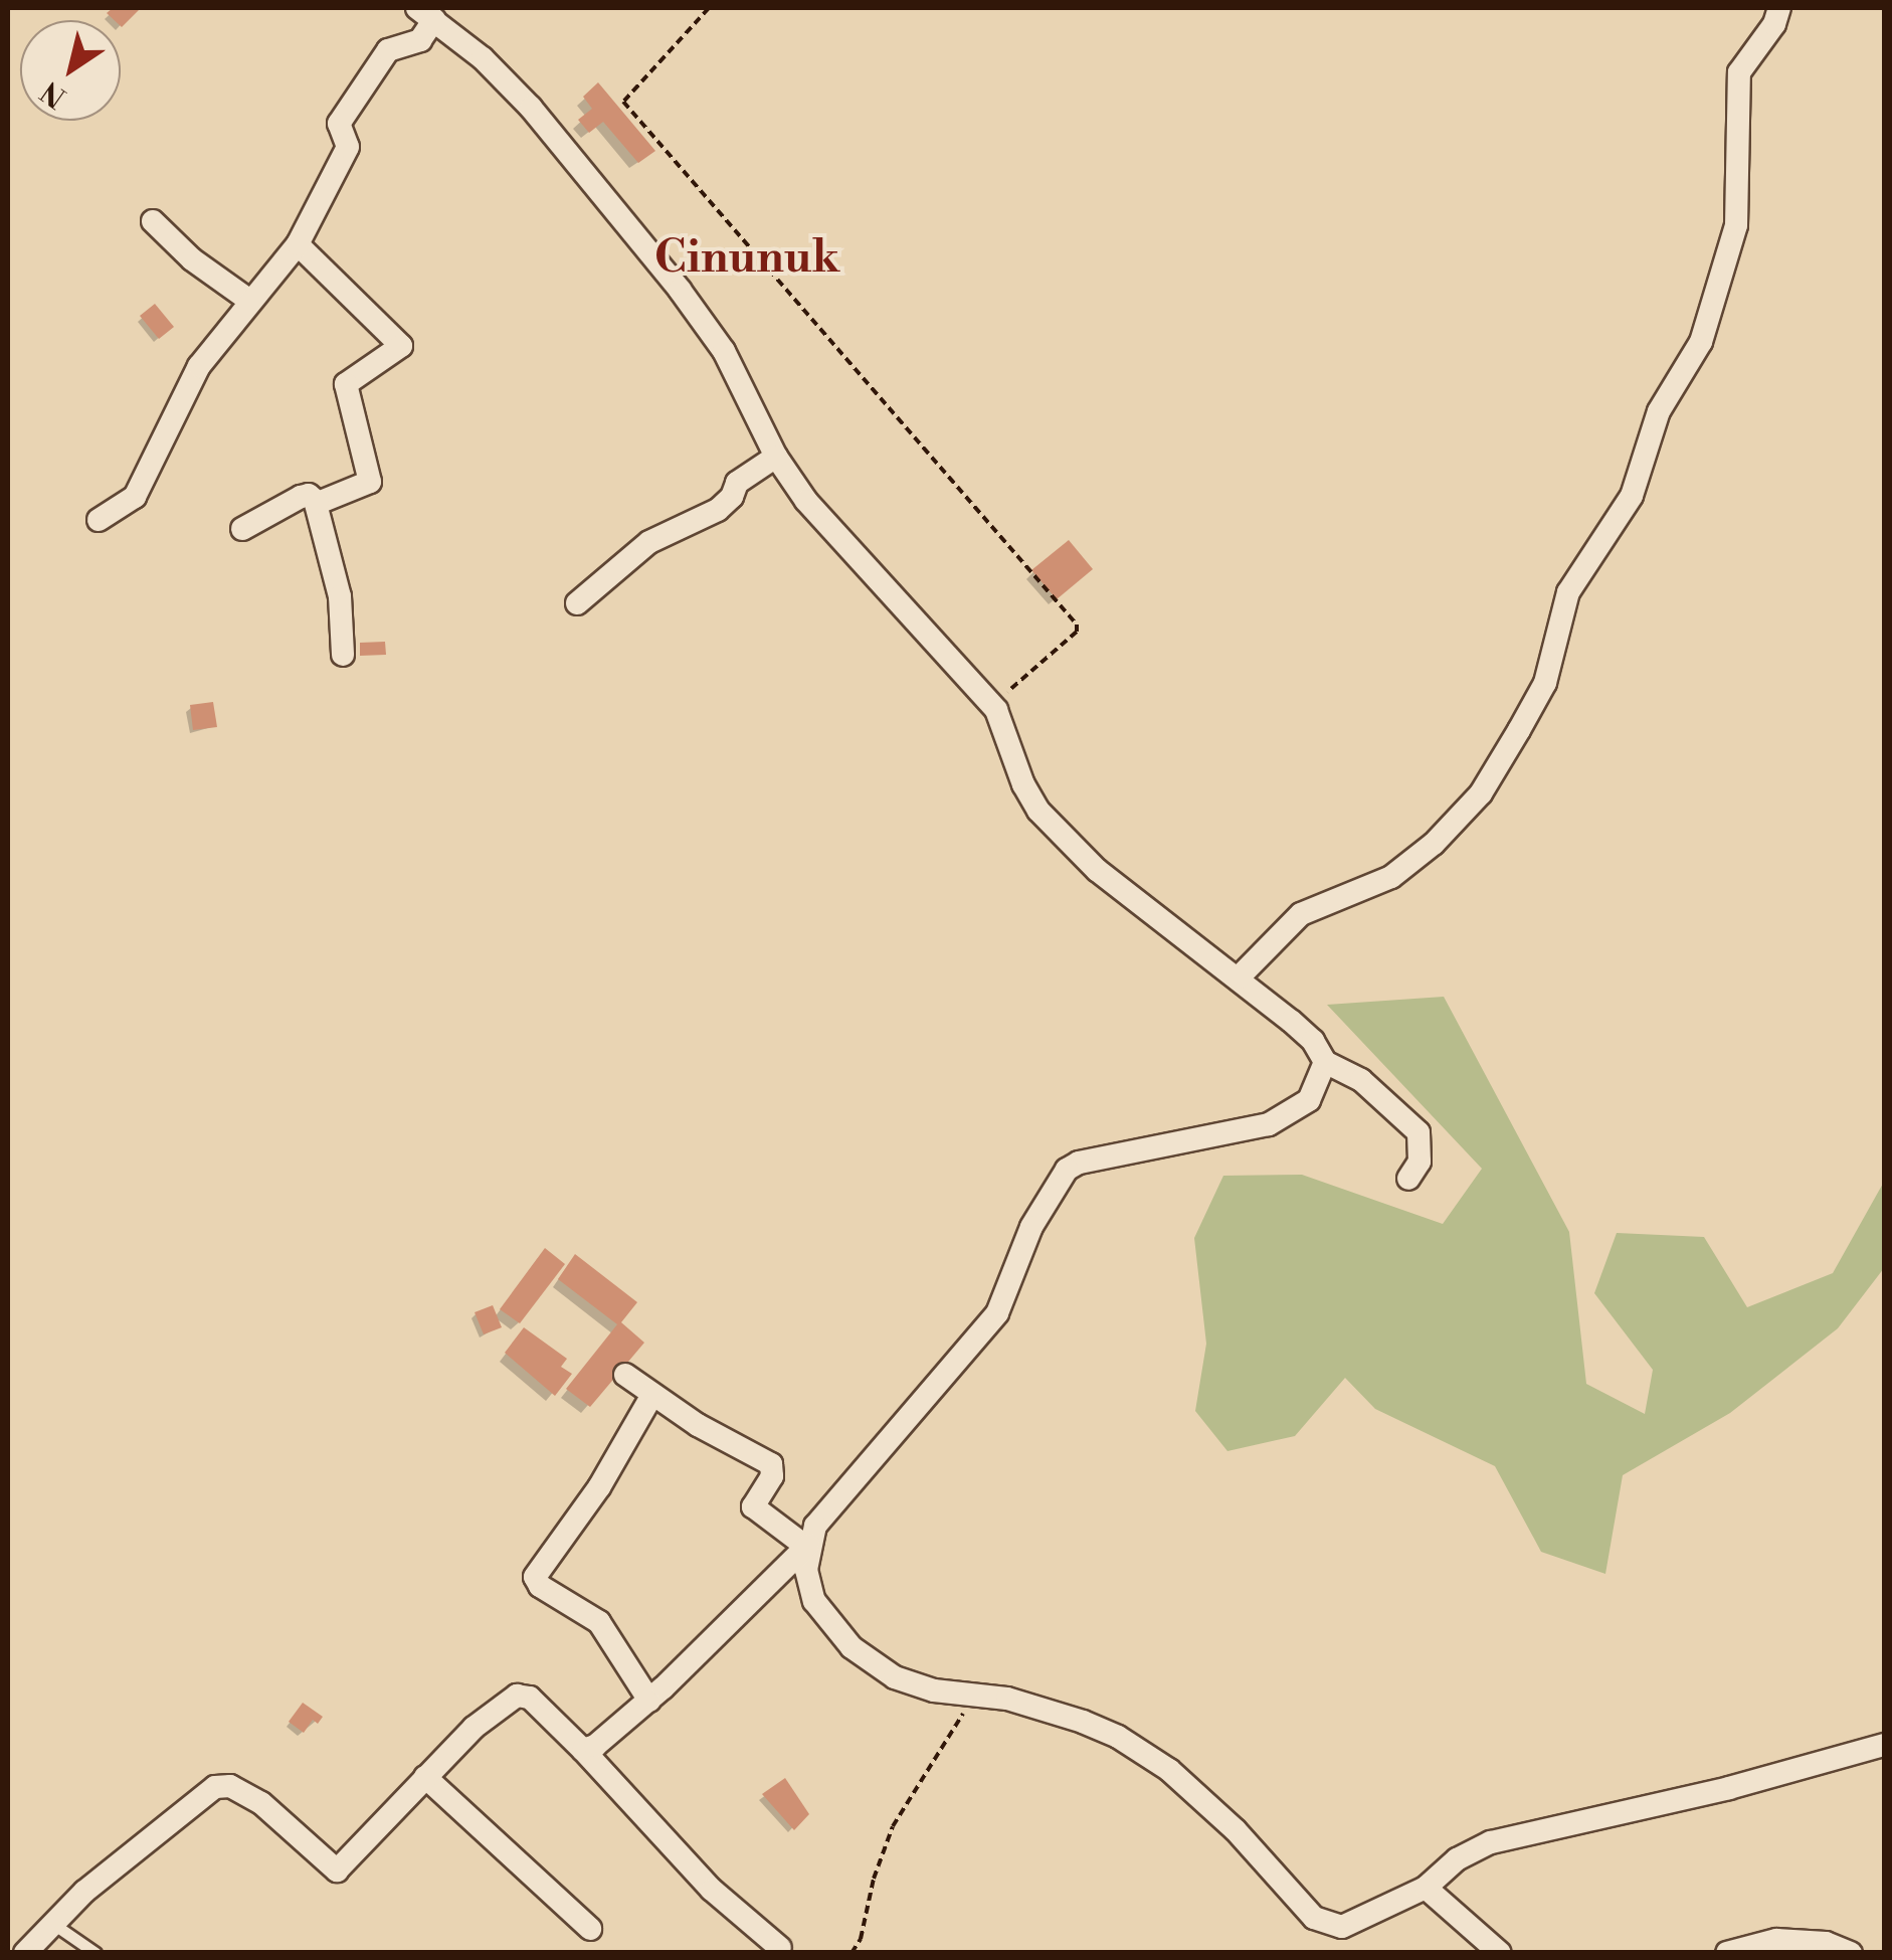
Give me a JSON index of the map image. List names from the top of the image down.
{
  "districts": ["Cinunuk"],
  "north": "bottom left"
}
